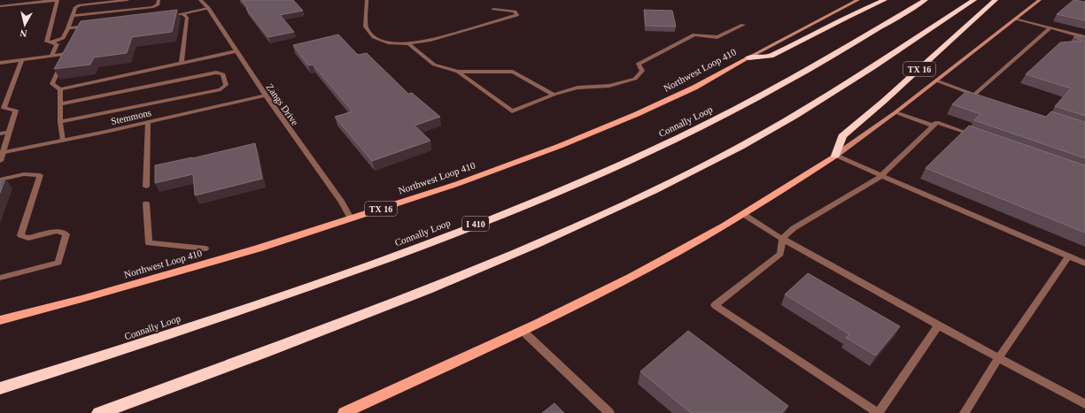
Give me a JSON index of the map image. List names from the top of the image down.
{
  "streets": {
    "highway": ["TX 16", "Connally Loop", "I 410"],
    "main road": ["Northwest Loop 410"],
    "street": ["Zangs Drive", "Stemmons"]
  },
  "crossings": [
    ["TX 16", "Northwest Loop 410"],
    ["Northwest Loop 410", "Zangs Drive"],
    ["Zangs Drive", "Stemmons"]
  ],
  "north": "bottom"
}
